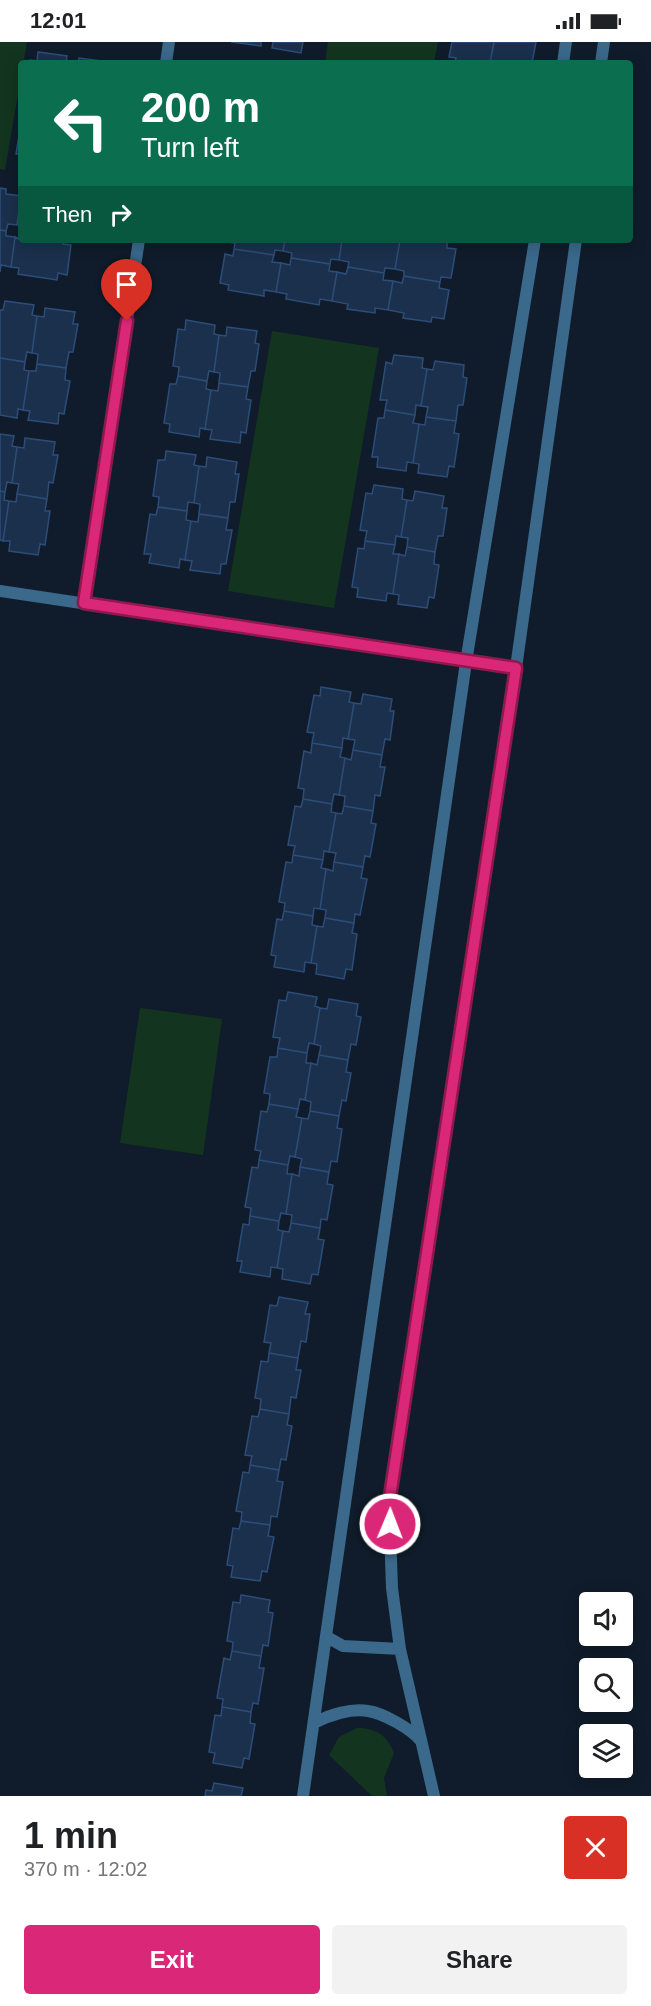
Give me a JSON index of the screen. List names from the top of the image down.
{
  "page": {
    "status": "12:01",
    "turn": ["200 m", "Turn left"],
    "then": "Then",
    "heading": ["1 min", "370 m · 12:02"],
    "buttons": ["Exit", "Share"]
  }
}
